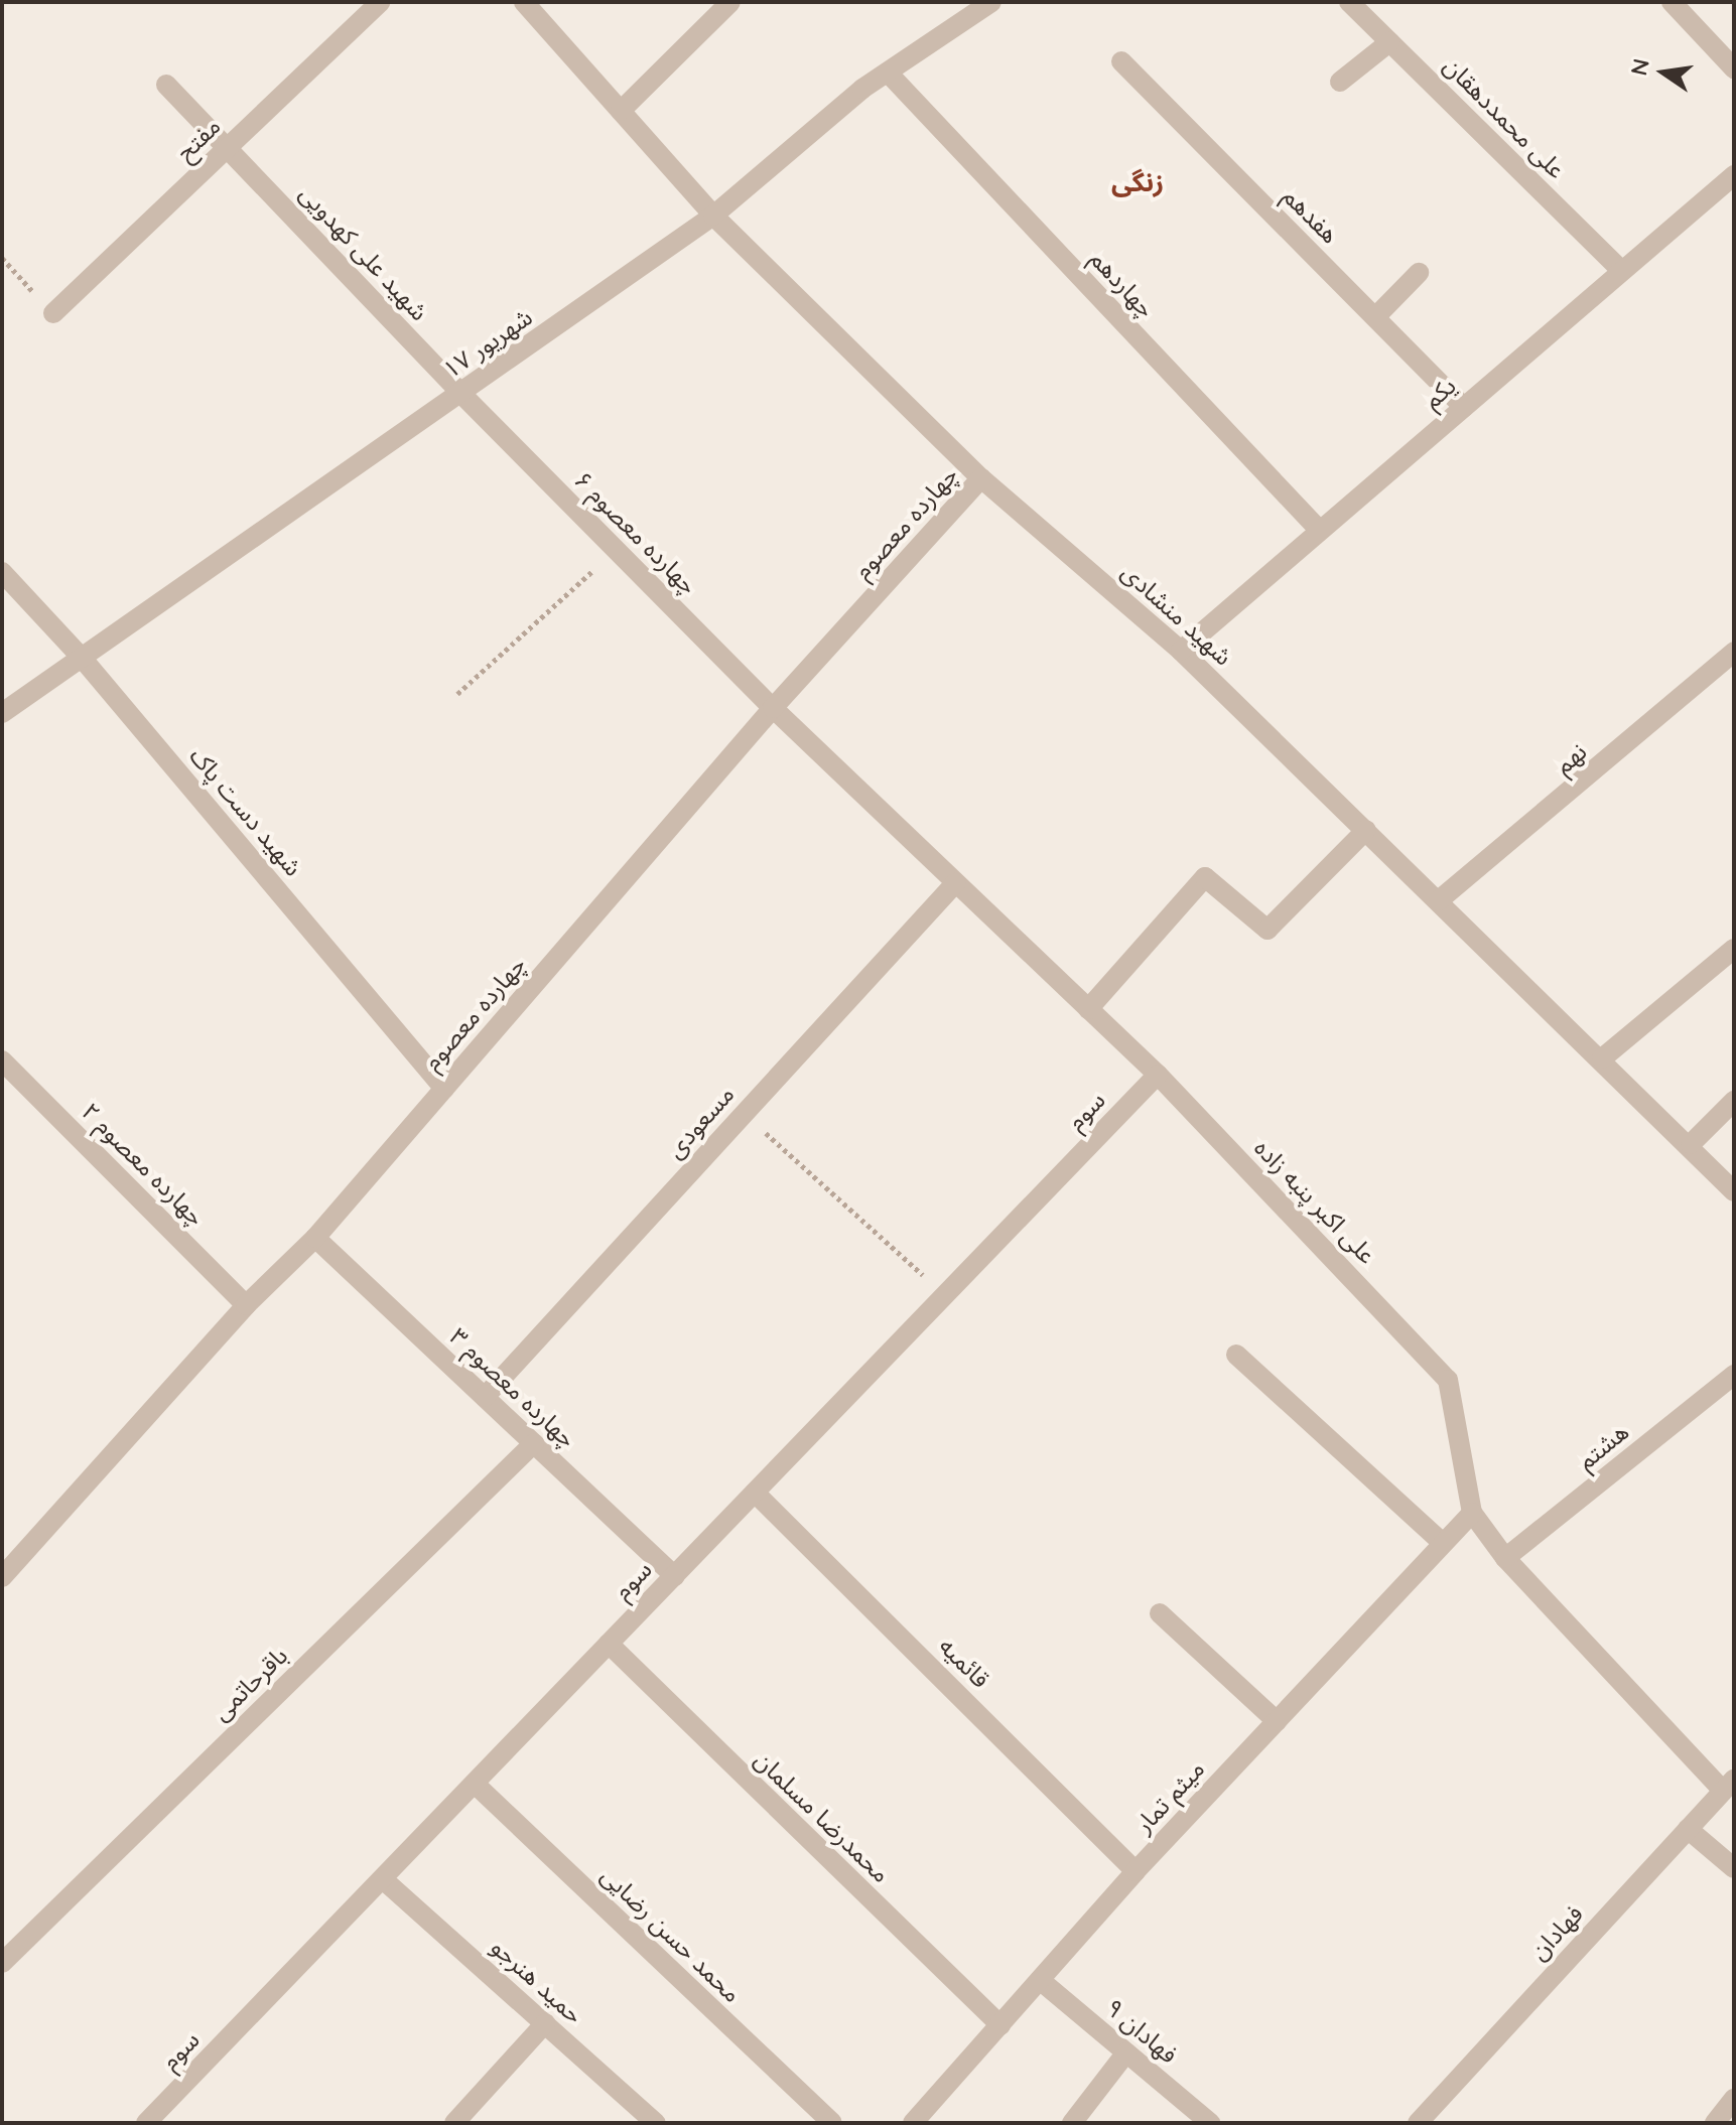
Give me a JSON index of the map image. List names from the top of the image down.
{
  "streets": {
    "street": [
      "علی محمددهقان",
      "مفتح",
      "هفدهم",
      "شهید علی کهدویی",
      "چهاردهم",
      "۱۷ شهریور",
      "یکم",
      "چهارده معصوم",
      "چهارده معصوم ۶",
      "شهید منشادی",
      "نهم",
      "شهید دست پاک",
      "سوم",
      "مسعودی",
      "چهارده معصوم ۲",
      "علی اکبر پنبه زاده",
      "چهارده معصوم ۳",
      "هشتم",
      "قائمیه",
      "باقرحاتمی",
      "میثم تمار",
      "محمدرضا مسلمان",
      "فهادان",
      "محمد حسن رضایی",
      "حمید هنرجو",
      "فهادان ۹"
    ]
  },
  "crossings": [
    ["علی محمددهقان", "یکم"],
    ["مفتح", "شهید علی کهدویی"],
    ["هفدهم", "یکم"],
    ["شهید علی کهدویی", "۱۷ شهریور"],
    ["شهید علی کهدویی", "چهارده معصوم ۶"],
    ["چهاردهم", "۱۷ شهریور"],
    ["چهاردهم", "یکم"],
    ["۱۷ شهریور", "چهارده معصوم ۶"],
    ["۱۷ شهریور", "شهید منشادی"],
    ["۱۷ شهریور", "شهید دست پاک"],
    ["یکم", "شهید منشادی"],
    ["چهارده معصوم", "چهارده معصوم ۶"],
    ["چهارده معصوم", "شهید منشادی"],
    ["چهارده معصوم", "شهید دست پاک"],
    ["چهارده معصوم", "چهارده معصوم ۲"],
    ["چهارده معصوم", "علی اکبر پنبه زاده"],
    ["چهارده معصوم", "چهارده معصوم ۳"],
    ["چهارده معصوم ۶", "علی اکبر پنبه زاده"],
    ["شهید منشادی", "نهم"],
    ["سوم", "علی اکبر پنبه زاده"],
    ["سوم", "چهارده معصوم ۳"],
    ["سوم", "قائمیه"],
    ["سوم", "محمدرضا مسلمان"],
    ["سوم", "محمد حسن رضایی"],
    ["سوم", "حمید هنرجو"],
    ["مسعودی", "علی اکبر پنبه زاده"],
    ["مسعودی", "چهارده معصوم ۳"],
    ["علی اکبر پنبه زاده", "هشتم"],
    ["علی اکبر پنبه زاده", "میثم تمار"],
    ["علی اکبر پنبه زاده", "فهادان"],
    ["چهارده معصوم ۳", "باقرحاتمی"],
    ["قائمیه", "میثم تمار"],
    ["میثم تمار", "محمدرضا مسلمان"],
    ["میثم تمار", "فهادان ۹"]
  ],
  "districts": ["زنگی"],
  "north": "left"
}
